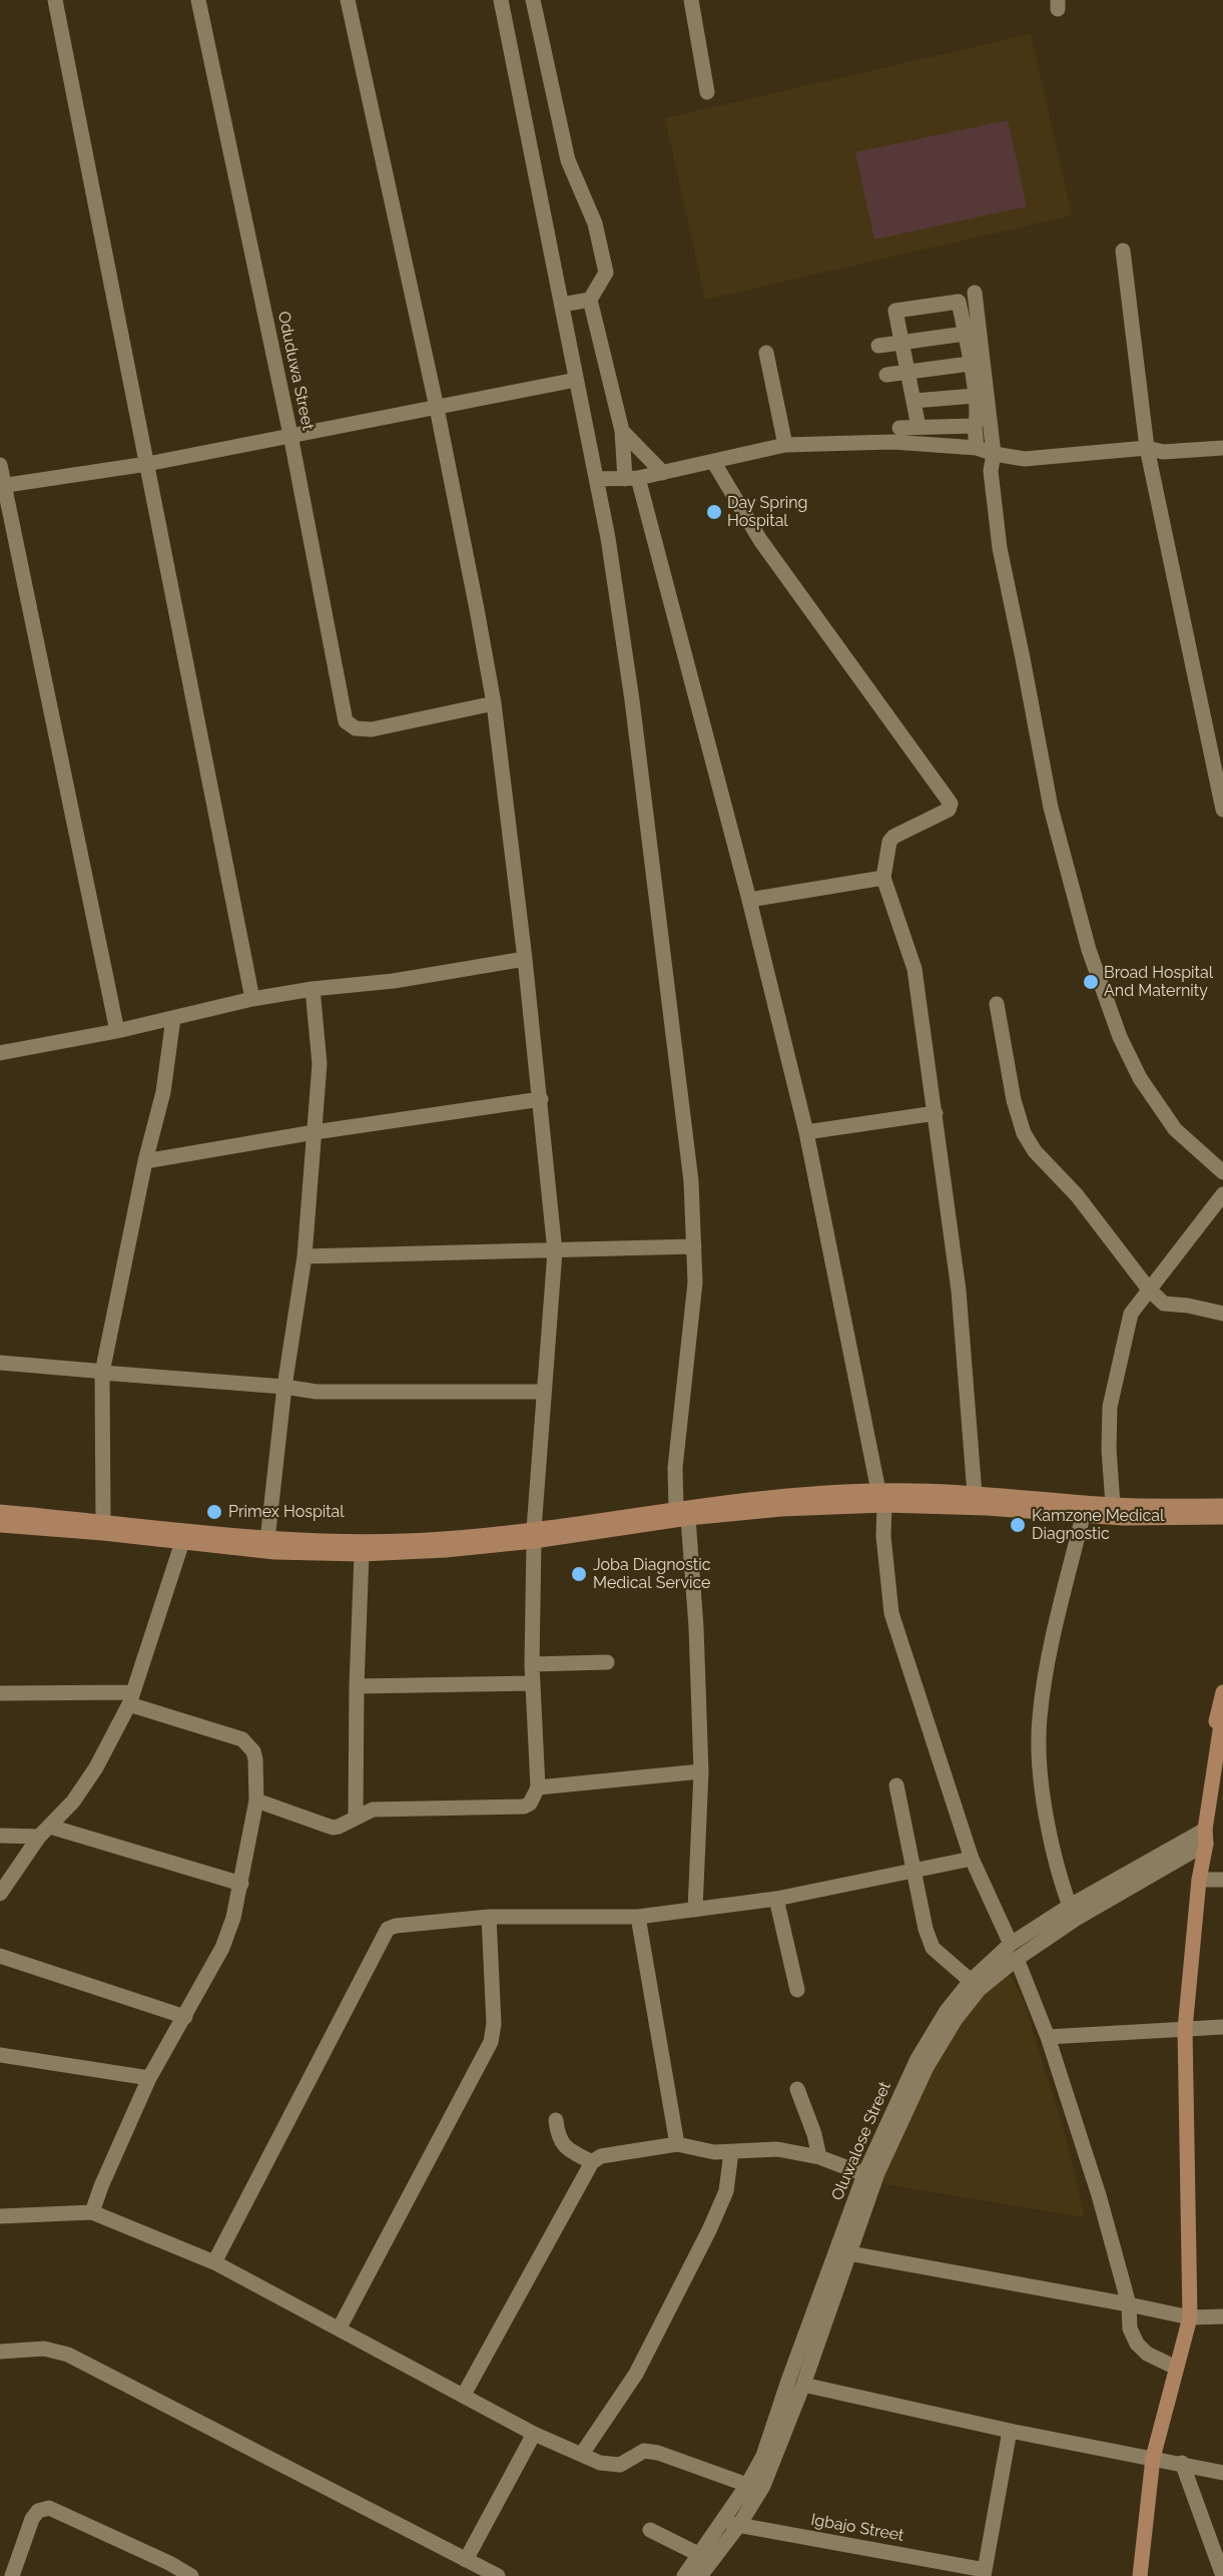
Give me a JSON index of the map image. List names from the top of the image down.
{
  "streets": {
    "street": ["Oduduwa Street", "Oluwalose Street", "Igbajo Street"]
  },
  "crossings": [
    ["Oluwalose Street", "Igbajo Street"]
  ],
  "places": [
    "Day Spring Hospital",
    "Broad Hospital And Maternity",
    "Primex Hospital",
    "Kamzone Medical Diagnostic",
    "Joba Diagnostic Medical Service"
  ]
}
